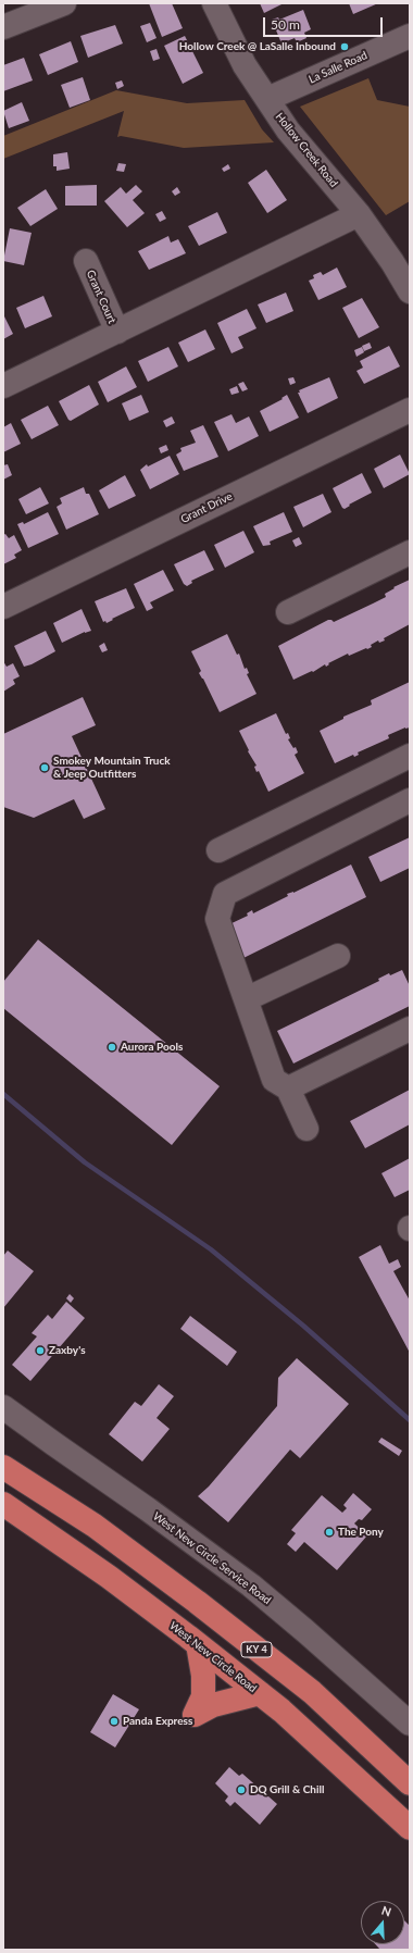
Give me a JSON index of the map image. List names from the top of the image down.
{
  "streets": {
    "highway": ["KY 4", "West New Circle Road"],
    "street": [
      "La Salle Road",
      "Hollow Creek Road",
      "Grant Court",
      "Grant Drive",
      "West New Circle Service Road"
    ]
  },
  "crossings": [
    ["La Salle Road", "Hollow Creek Road"]
  ],
  "places": [
    "Hollow Creek @ LaSalle Inbound",
    "Smokey Mountain Truck & Jeep Outfitters",
    "Aurora Pools",
    "Zaxby's",
    "The Pony",
    "Panda Express",
    "DQ Grill & Chill"
  ],
  "scale_bar": "50 m",
  "north": "top"
}
